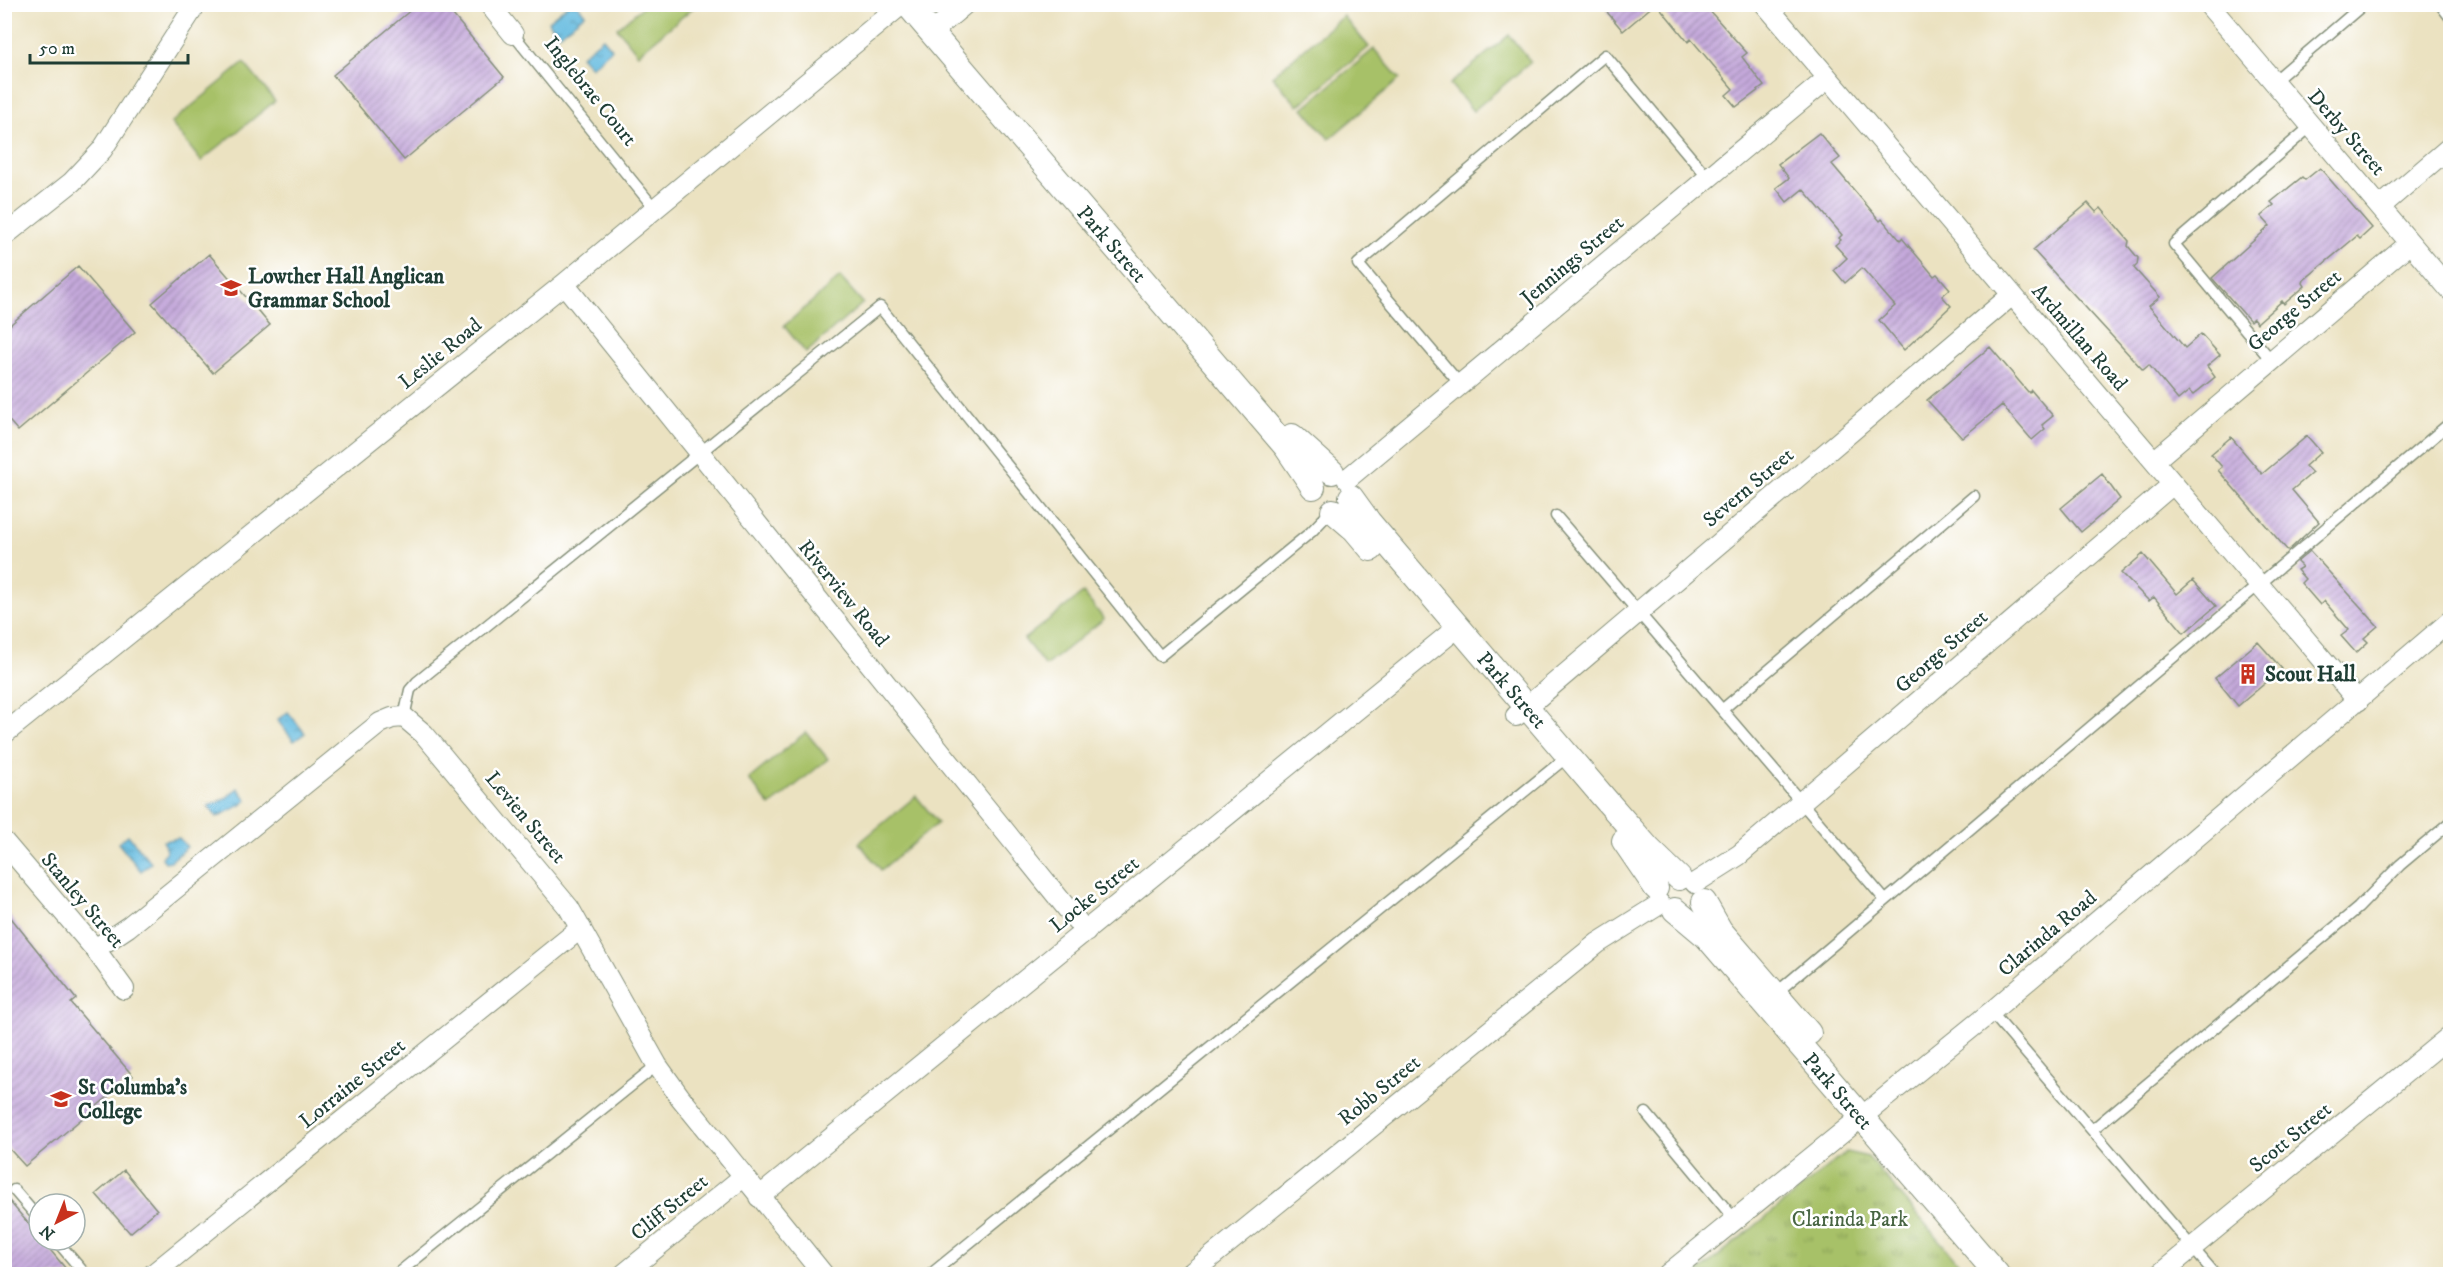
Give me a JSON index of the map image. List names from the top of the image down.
{
  "streets": {
    "street": [
      "Inglebrae Court",
      "Derby Street",
      "Park Street",
      "Jennings Street",
      "George Street",
      "Ardmillan Road",
      "Leslie Road",
      "Severn Street",
      "Riverview Road",
      "Levien Street",
      "Locke Street",
      "Stanley Street",
      "Clarinda Road",
      "Lorraine Street",
      "Robb Street",
      "Scott Street",
      "Cliff Street"
    ]
  },
  "crossings": [
    ["Inglebrae Court", "Leslie Road"],
    ["Derby Street", "George Street"],
    ["Park Street", "Jennings Street"],
    ["Park Street", "George Street"],
    ["Park Street", "Leslie Road"],
    ["Park Street", "Severn Street"],
    ["Park Street", "Locke Street"],
    ["Park Street", "Clarinda Road"],
    ["Park Street", "Robb Street"],
    ["Jennings Street", "Ardmillan Road"],
    ["George Street", "Ardmillan Road"],
    ["Ardmillan Road", "Severn Street"],
    ["Ardmillan Road", "Clarinda Road"],
    ["Leslie Road", "Riverview Road"],
    ["Riverview Road", "Locke Street"],
    ["Levien Street", "Locke Street"],
    ["Levien Street", "Lorraine Street"],
    ["Levien Street", "Cliff Street"]
  ],
  "parks": ["Clarinda Park"],
  "places": {
    "school or university": ["Lowther Hall Anglican Grammar School", "St Columba's College"],
    "building": ["Scout Hall"]
  },
  "scale_bar": "50 m",
  "north": "bottom left"
}
